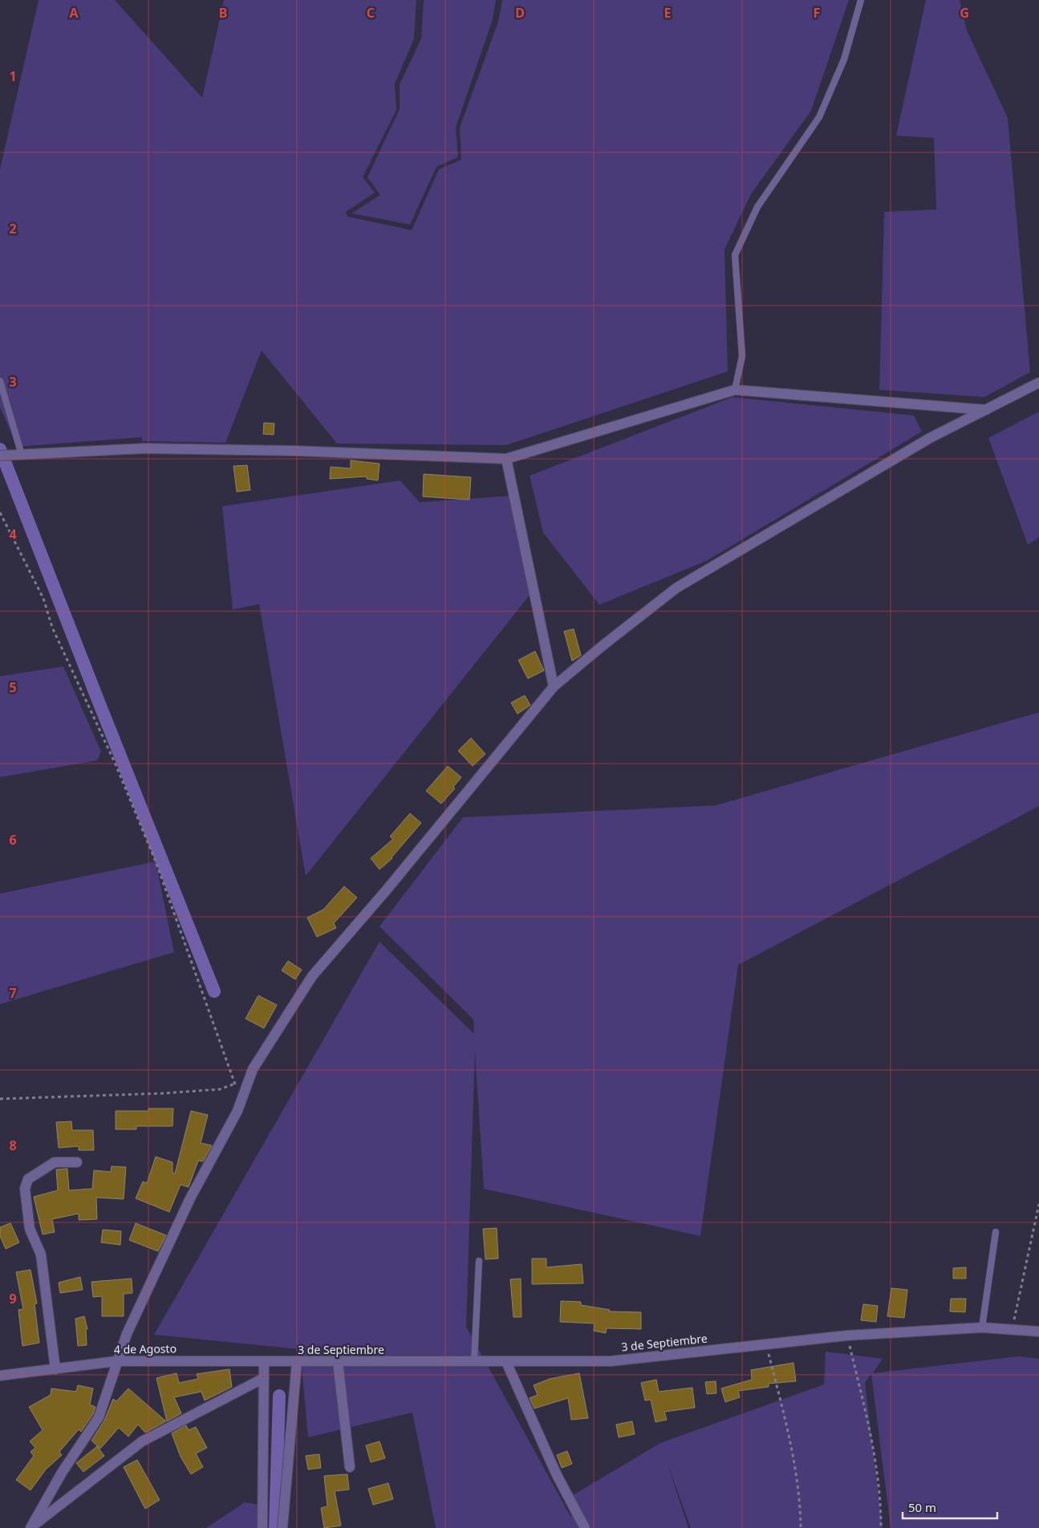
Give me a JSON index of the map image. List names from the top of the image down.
{
  "streets": {
    "street": ["3 de Septiembre", "4 de Agosto"]
  },
  "crossings": [
    ["3 de Septiembre", "4 de Agosto"]
  ],
  "scale_bar": "50 m",
  "grid": {
    "columns": [
      "A",
      "B",
      "C",
      "D",
      "E",
      "F",
      "G"
    ],
    "rows": [
      "1",
      "2",
      "3",
      "4",
      "5",
      "6",
      "7",
      "8",
      "9"
    ]
  }
}
